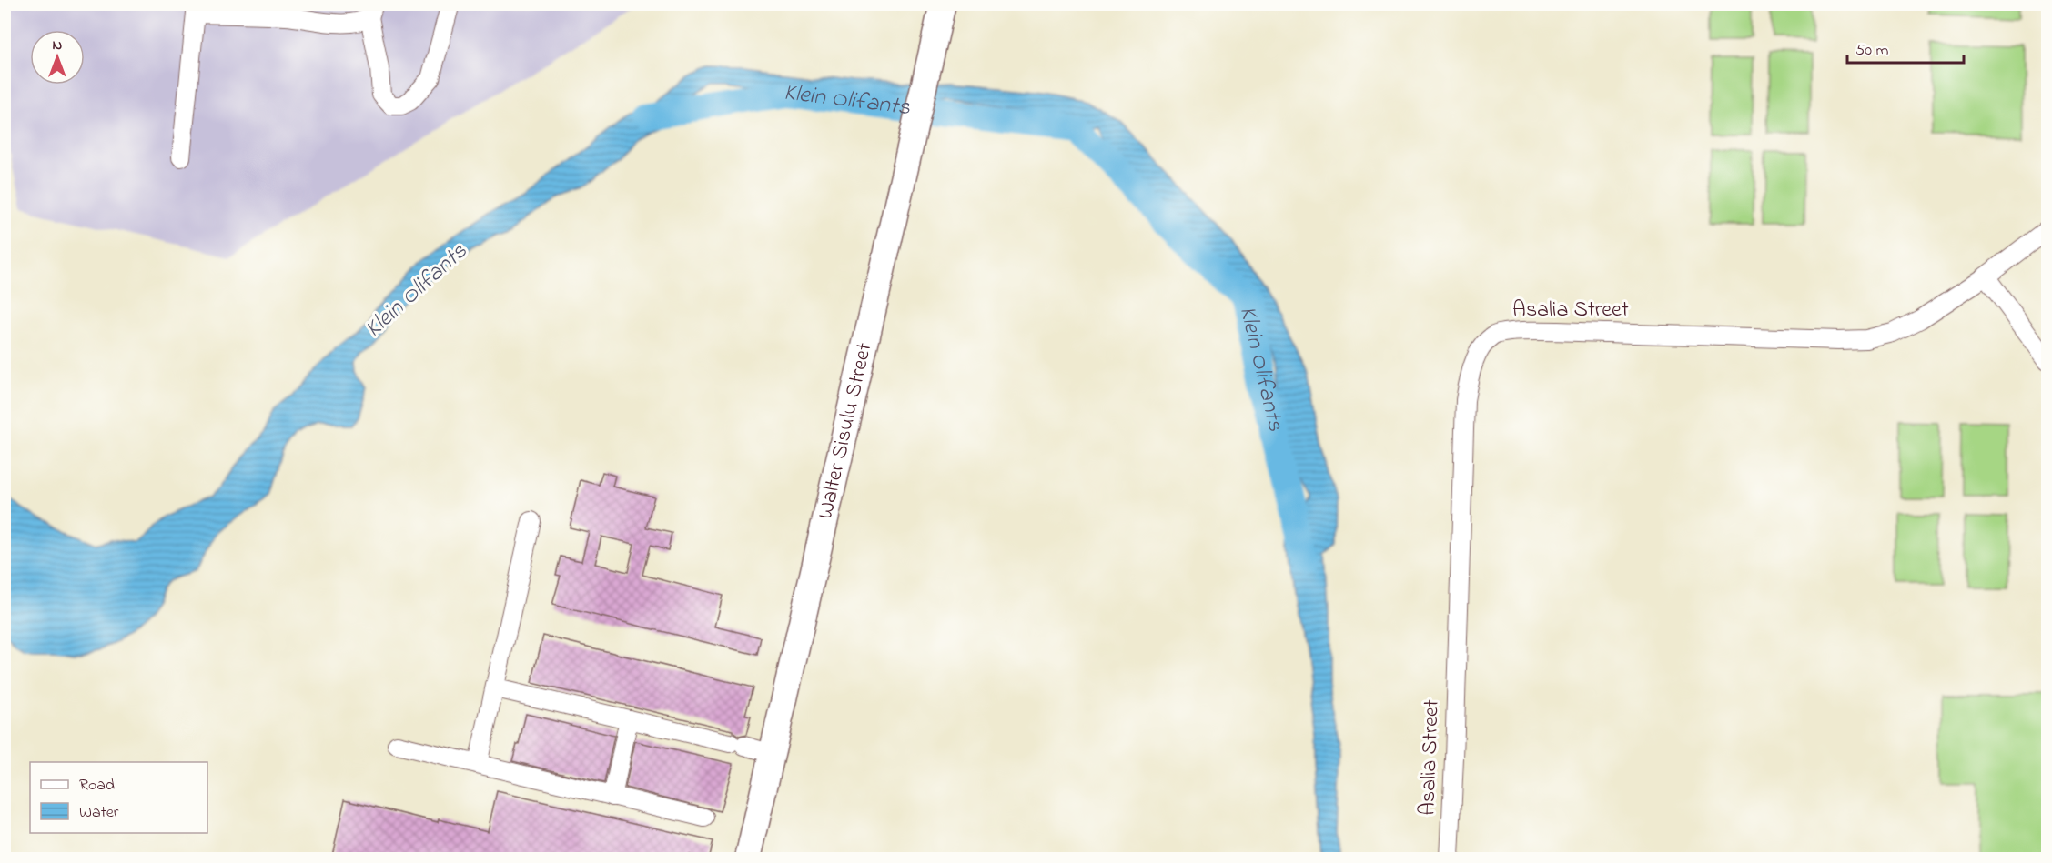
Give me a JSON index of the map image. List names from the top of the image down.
{
  "streets": {
    "highway": ["Walter Sisulu Street"],
    "street": ["Asalia Street"]
  },
  "water": ["Klein Olifants"],
  "legend": ["Road", "Water"],
  "scale_bar": "50 m",
  "north": "top"
}
